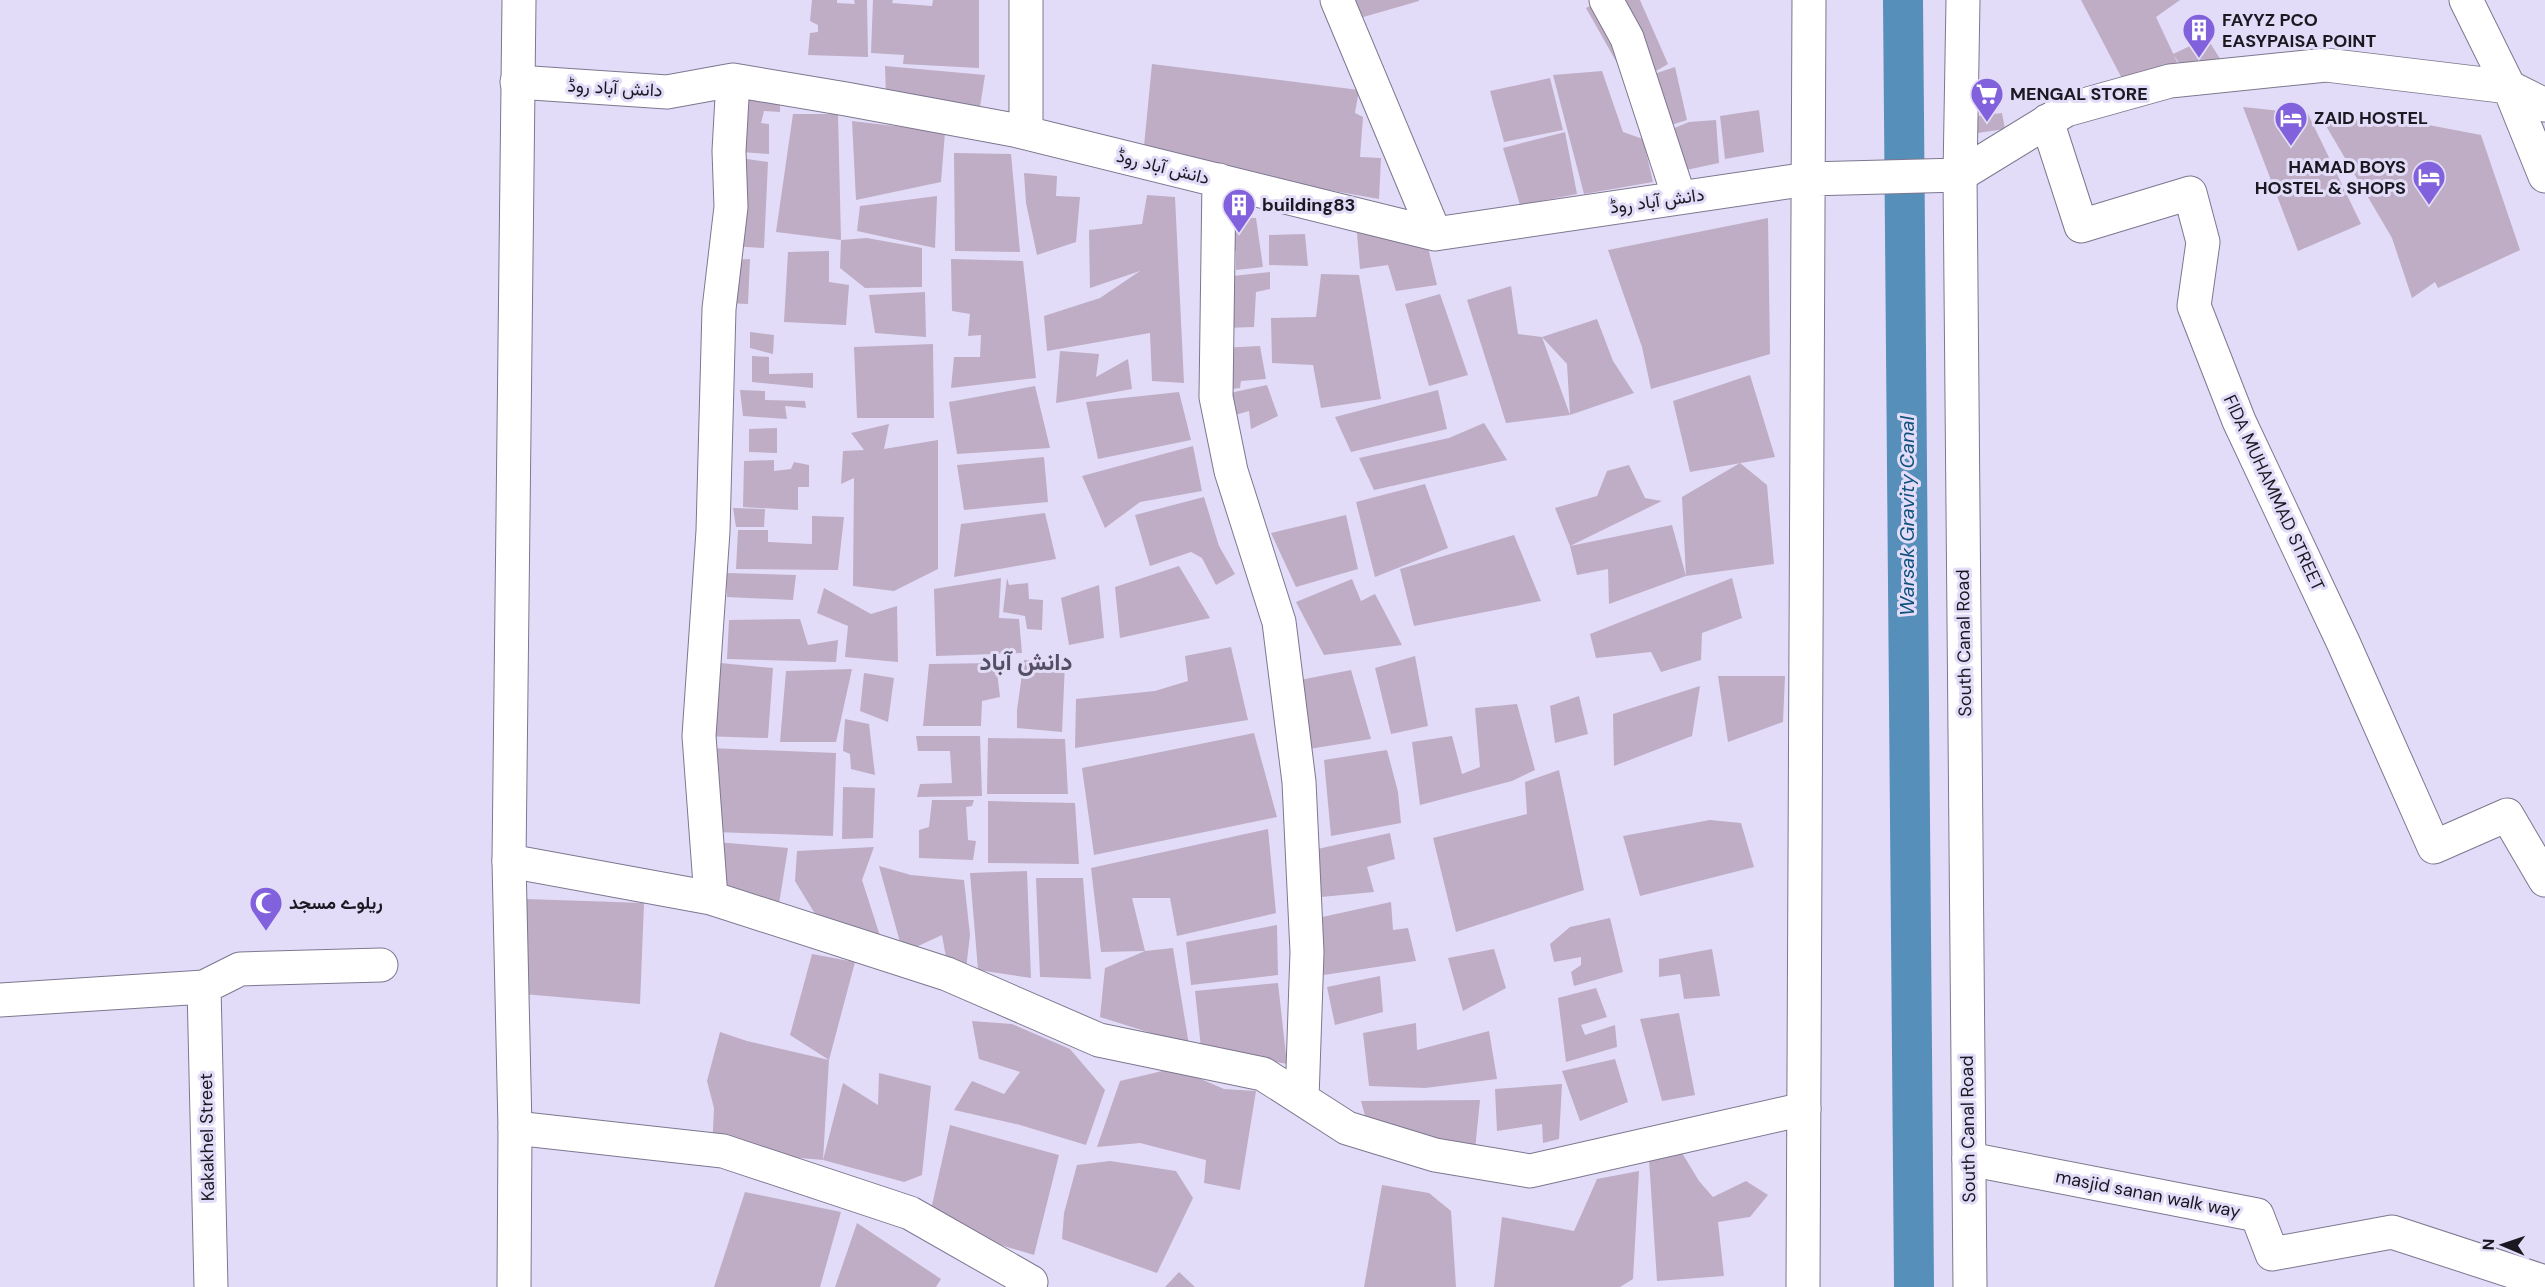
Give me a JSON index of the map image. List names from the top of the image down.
{
  "streets": {
    "street": [
      "دانش آباد روڈ",
      "FIDA MUHAMMAD STREET",
      "South Canal Road",
      "Kakakhel Street",
      "masjid sanan walk way"
    ]
  },
  "crossings": [
    ["دانش آباد روڈ", "South Canal Road"],
    ["South Canal Road", "masjid sanan walk way"]
  ],
  "districts": ["دانش آباد"],
  "water": ["Warsak Gravity Canal"],
  "places": {
    "building": ["FAYYZ PCO EASYPAISA POINT", "building83"],
    "supermarket": ["MENGAL STORE"],
    "hotel": ["ZAID HOSTEL", "HAMAD BOYS HOSTEL & SHOPS"],
    "mosque": ["ریلوے مسجد"]
  },
  "north": "left"
}
